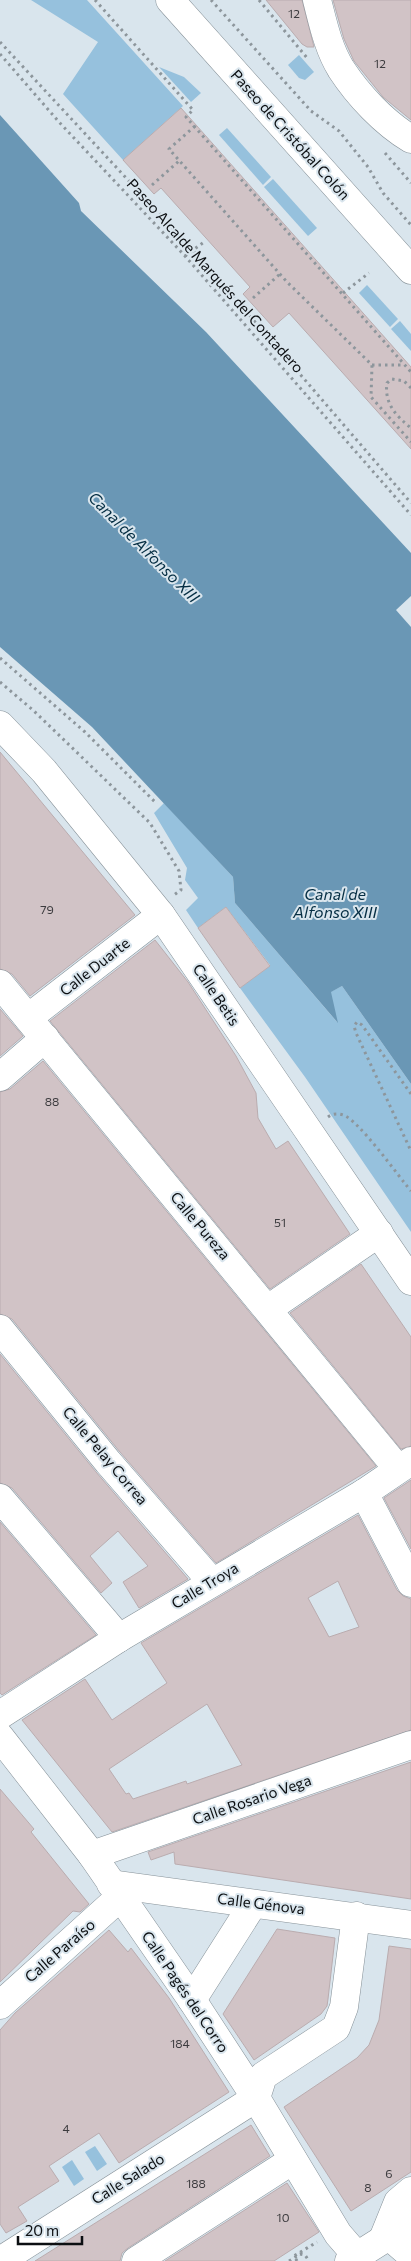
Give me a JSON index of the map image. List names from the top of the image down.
{
  "streets": {
    "street": [
      "Paseo de Cristóbal Colón",
      "Calle Duarte",
      "Calle Betis",
      "Calle Pureza",
      "Calle Pelay Correa",
      "Calle Troya",
      "Calle Rosario Vega",
      "Calle Génova",
      "Calle Paraíso",
      "Calle Pagés del Corro",
      "Calle Salado"
    ],
    "path": ["Paseo Alcalde Marqués del Contadero"]
  },
  "crossings": [
    ["Calle Duarte", "Calle Betis"],
    ["Calle Duarte", "Calle Pureza"],
    ["Calle Pureza", "Calle Troya"],
    ["Calle Pelay Correa", "Calle Troya"],
    ["Calle Rosario Vega", "Calle Pagés del Corro"],
    ["Calle Génova", "Calle Paraíso"],
    ["Calle Génova", "Calle Pagés del Corro"],
    ["Calle Paraíso", "Calle Pagés del Corro"],
    ["Calle Pagés del Corro", "Calle Salado"]
  ],
  "water": ["Canal de Alfonso XIII"],
  "house_numbers": [
    "12",
    "12",
    "79",
    "88",
    "51",
    "184",
    "4",
    "6",
    "188",
    "8",
    "10"
  ],
  "scale_bar": "20 m"
}
